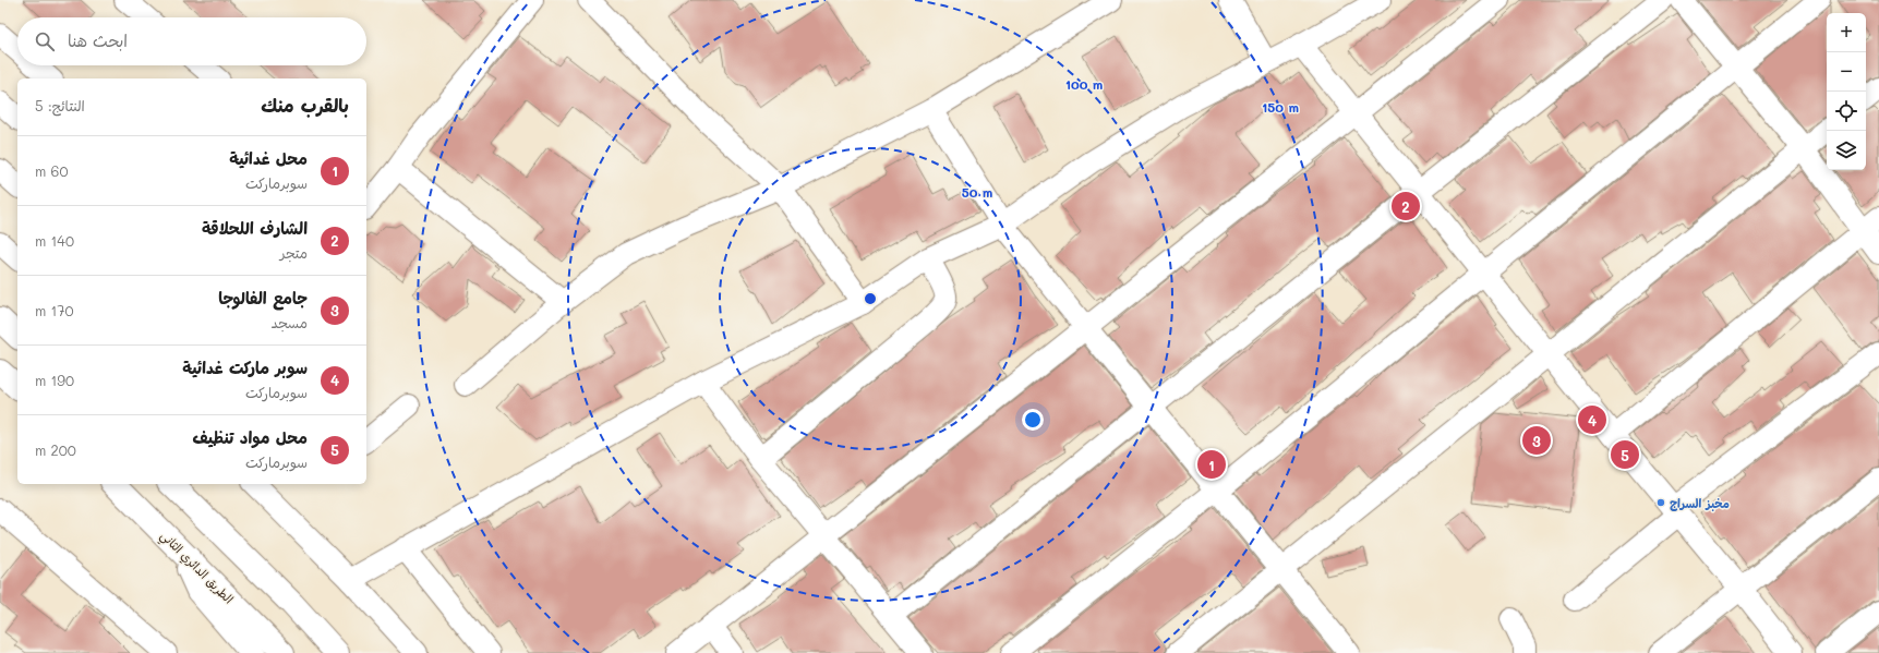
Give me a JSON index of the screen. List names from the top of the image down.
{
  "streets": {
    "highway": ["الطريق الدائري الثاني"]
  },
  "places": ["مخبز السراج"],
  "page": {
    "map_buttons": ["+", "−"],
    "search": "ابحث هنا",
    "heading": ["بالقرب منك", "النتائج: 5"],
    "list": [
      {
        "mark": "1",
        "name": "محل غدائية",
        "note": "سوبرماركت",
        "value": "60 m"
      },
      {
        "mark": "2",
        "name": "الشارف اللحلاقة",
        "note": "متجر",
        "value": "140 m"
      },
      {
        "mark": "3",
        "name": "جامع الفالوجا",
        "note": "مسجد",
        "value": "170 m"
      },
      {
        "mark": "4",
        "name": "سوبر ماركت غدائية",
        "note": "سوبرماركت",
        "value": "190 m"
      },
      {
        "mark": "5",
        "name": "محل مواد تنظيف",
        "note": "سوبرماركت",
        "value": "200 m"
      }
    ],
    "pins": [
      "2",
      "4",
      "3",
      "5",
      "1"
    ]
  },
  "rings": ["100 m", "150 m", "50 m"]
}
